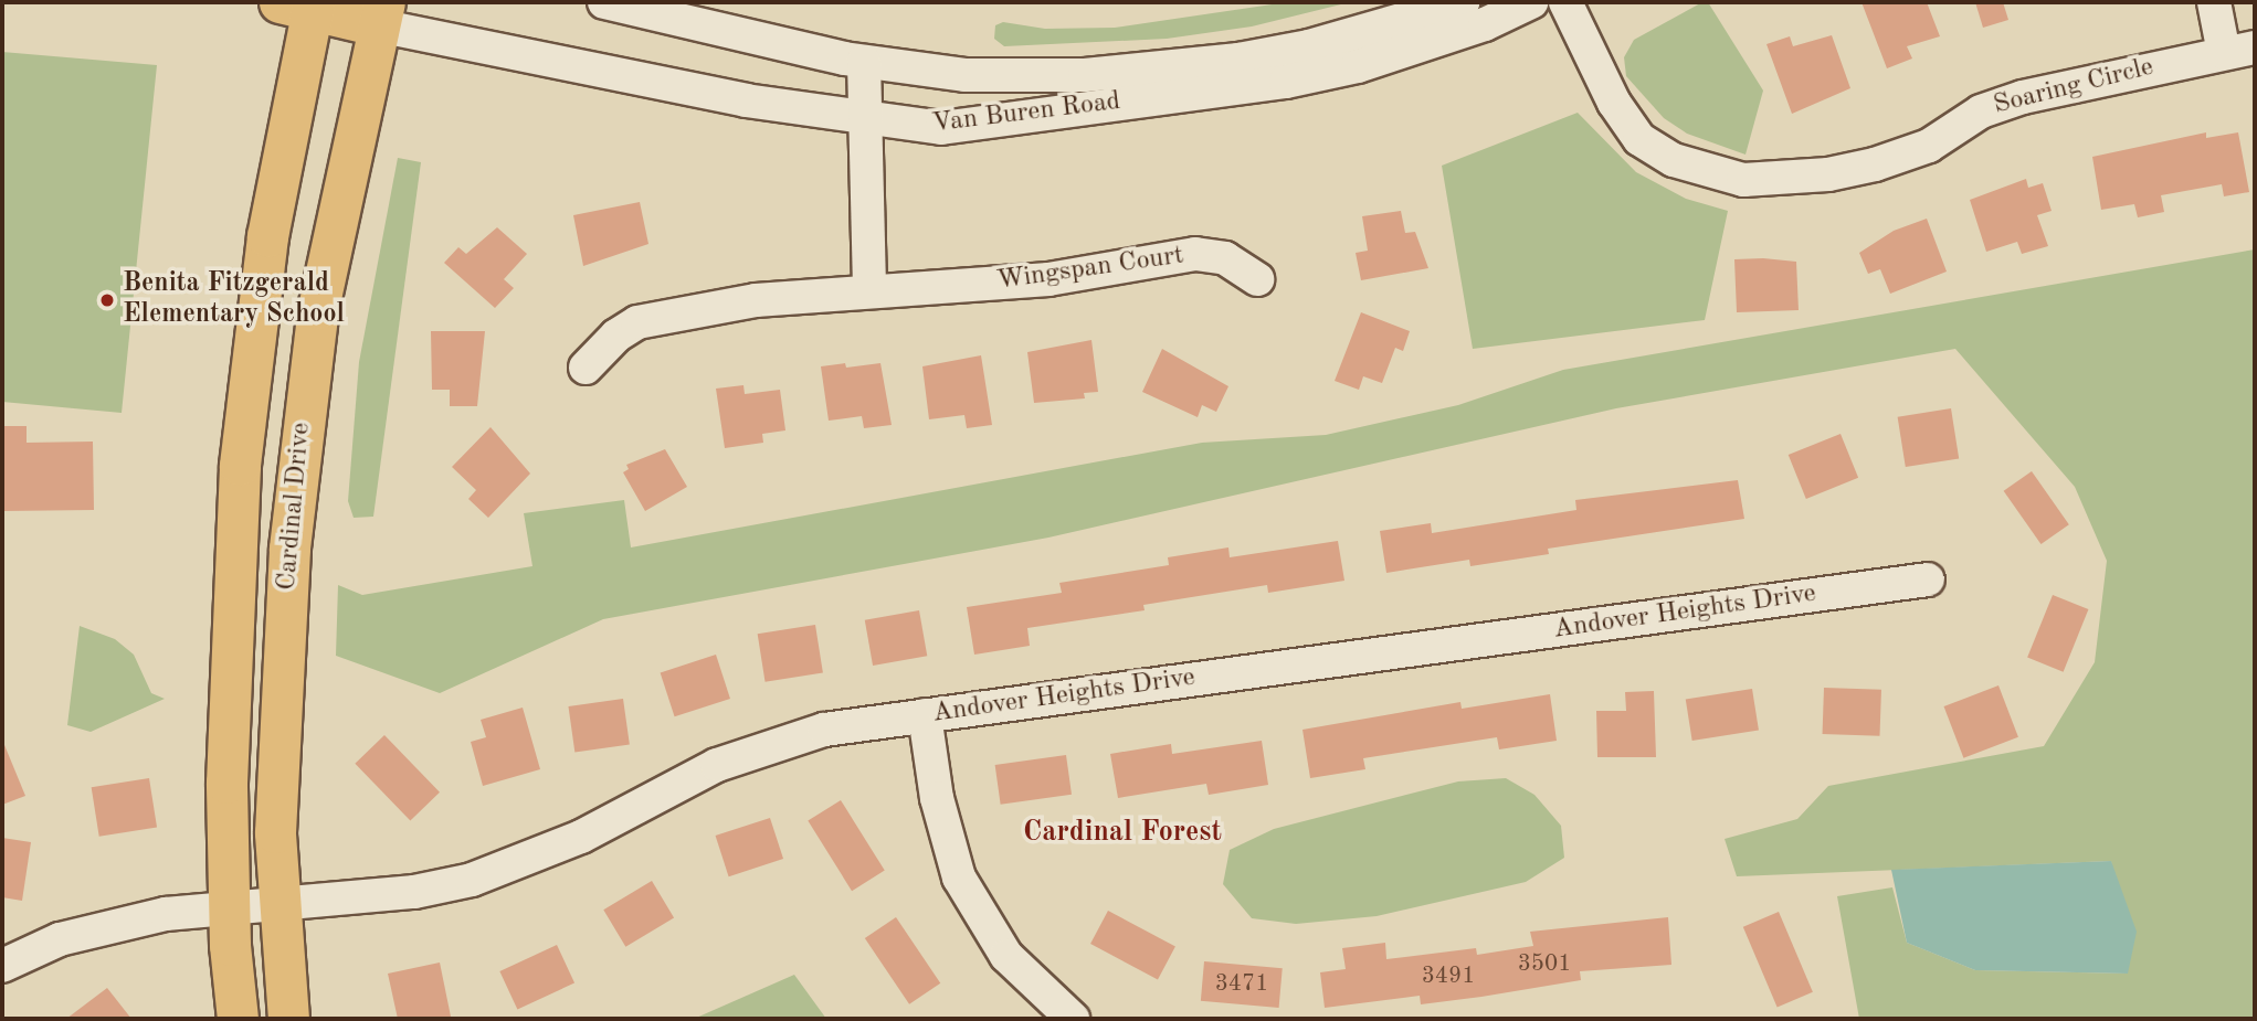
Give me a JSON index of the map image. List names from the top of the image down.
{
  "streets": {
    "main road": ["Cardinal Drive"],
    "street": [
      "Soaring Circle",
      "Van Buren Road",
      "Wingspan Court",
      "Andover Heights Drive"
    ]
  },
  "crossings": [
    ["Van Buren Road", "Cardinal Drive"],
    ["Cardinal Drive", "Andover Heights Drive"]
  ],
  "districts": ["Cardinal Forest"],
  "places": ["Benita Fitzgerald Elementary School"],
  "house_numbers": ["3501", "3491", "3471"]
}
